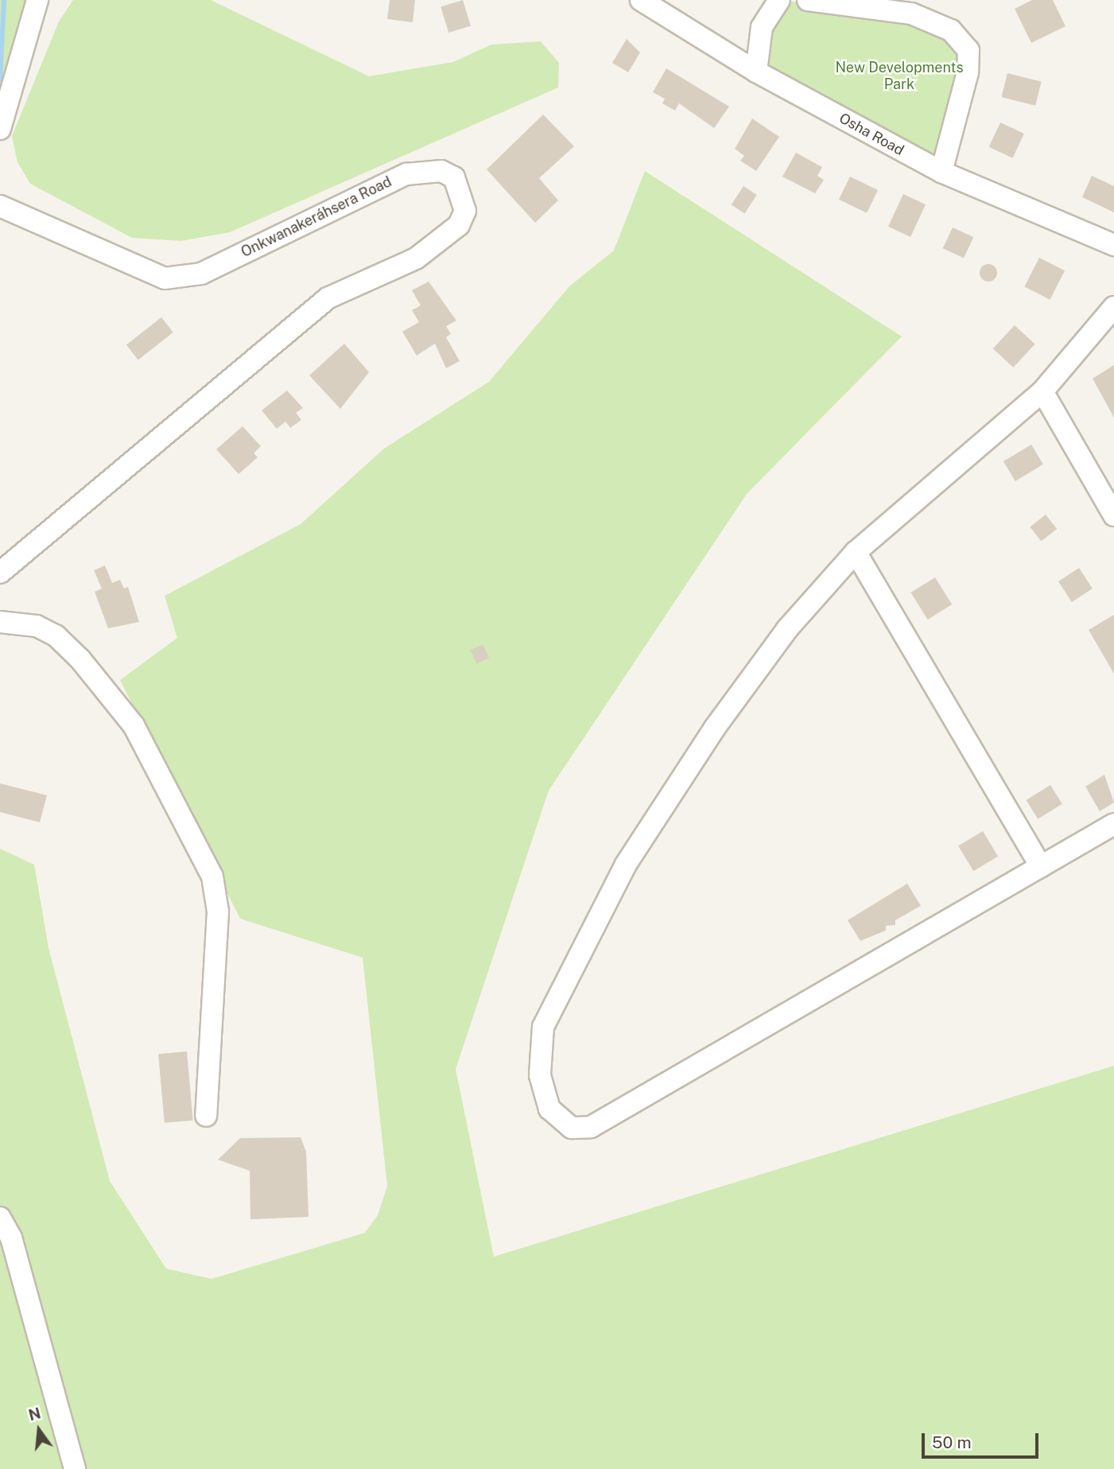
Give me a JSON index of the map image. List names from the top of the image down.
{
  "streets": {
    "street": ["Osha Road", "Onkwanakeráhsera Road"]
  },
  "parks": ["New Developments Park"],
  "scale_bar": "50 m",
  "north": "top"
}
